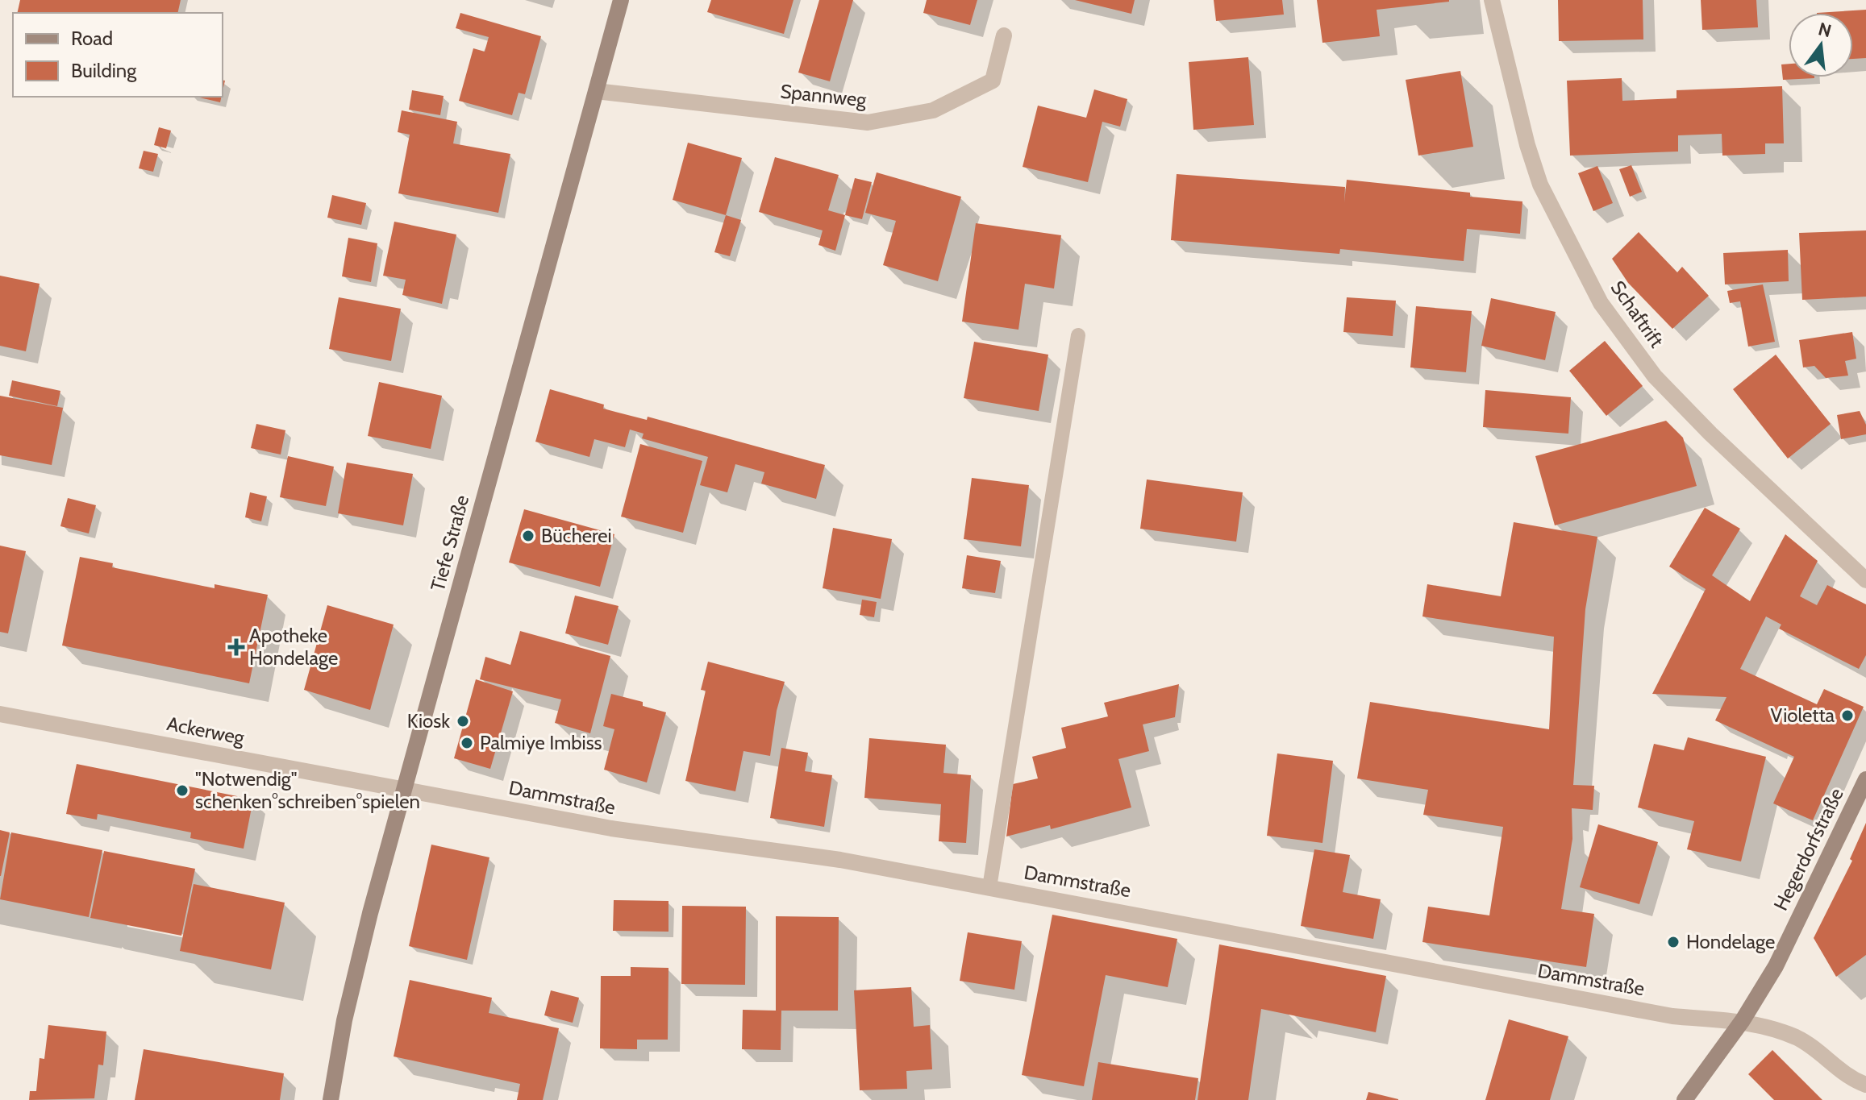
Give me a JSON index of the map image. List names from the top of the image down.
{
  "streets": {
    "main road": ["Tiefe Straße", "Hegerdorfstraße"],
    "street": [
      "Spannweg",
      "Schaftrift",
      "Ackerweg",
      "Dammstraße"
    ]
  },
  "crossings": [
    ["Spannweg", "Tiefe Straße"],
    ["Tiefe Straße", "Ackerweg"],
    ["Tiefe Straße", "Dammstraße"],
    ["Ackerweg", "Dammstraße"],
    ["Dammstraße", "Hegerdorfstraße"]
  ],
  "places": {
    "other": [
      "Bücherei",
      "Violetta",
      "Kiosk",
      "Palmiye Imbiss",
      "\"Notwendig\" schenken°schreiben°spielen",
      "Hondelage"
    ],
    "health": ["Apotheke Hondelage"]
  },
  "legend": ["Road", "Building"],
  "north": "top"
}
